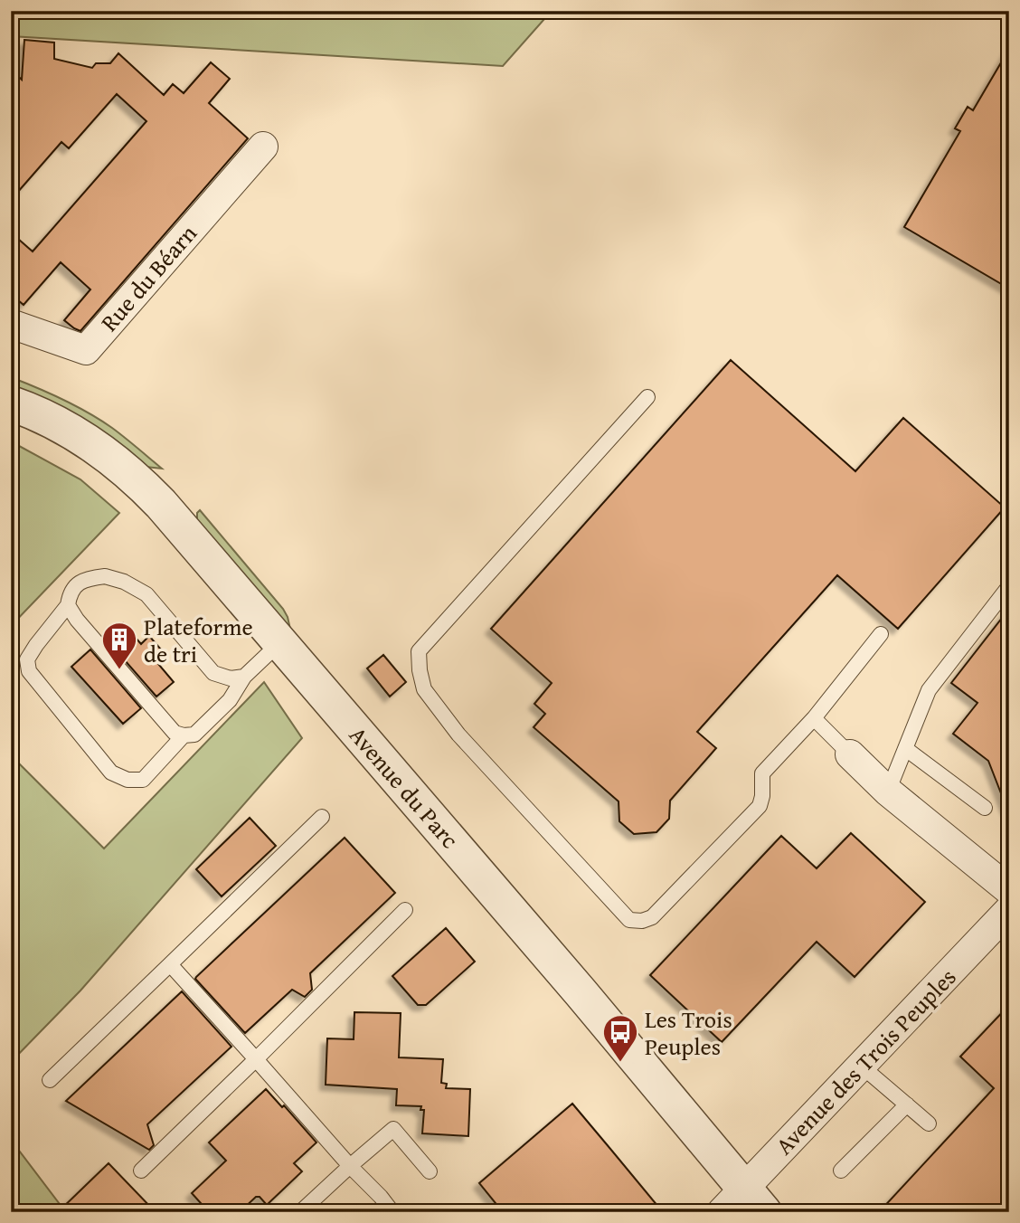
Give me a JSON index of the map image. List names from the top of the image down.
{
  "streets": {
    "street": ["Rue du Béarn", "Avenue du Parc", "Avenue des Trois Peuples"]
  },
  "crossings": [
    ["Avenue du Parc", "Avenue des Trois Peuples"]
  ],
  "places": {
    "building": ["Plateforme de tri"],
    "bus stop": ["Les Trois Peuples"]
  }
}
